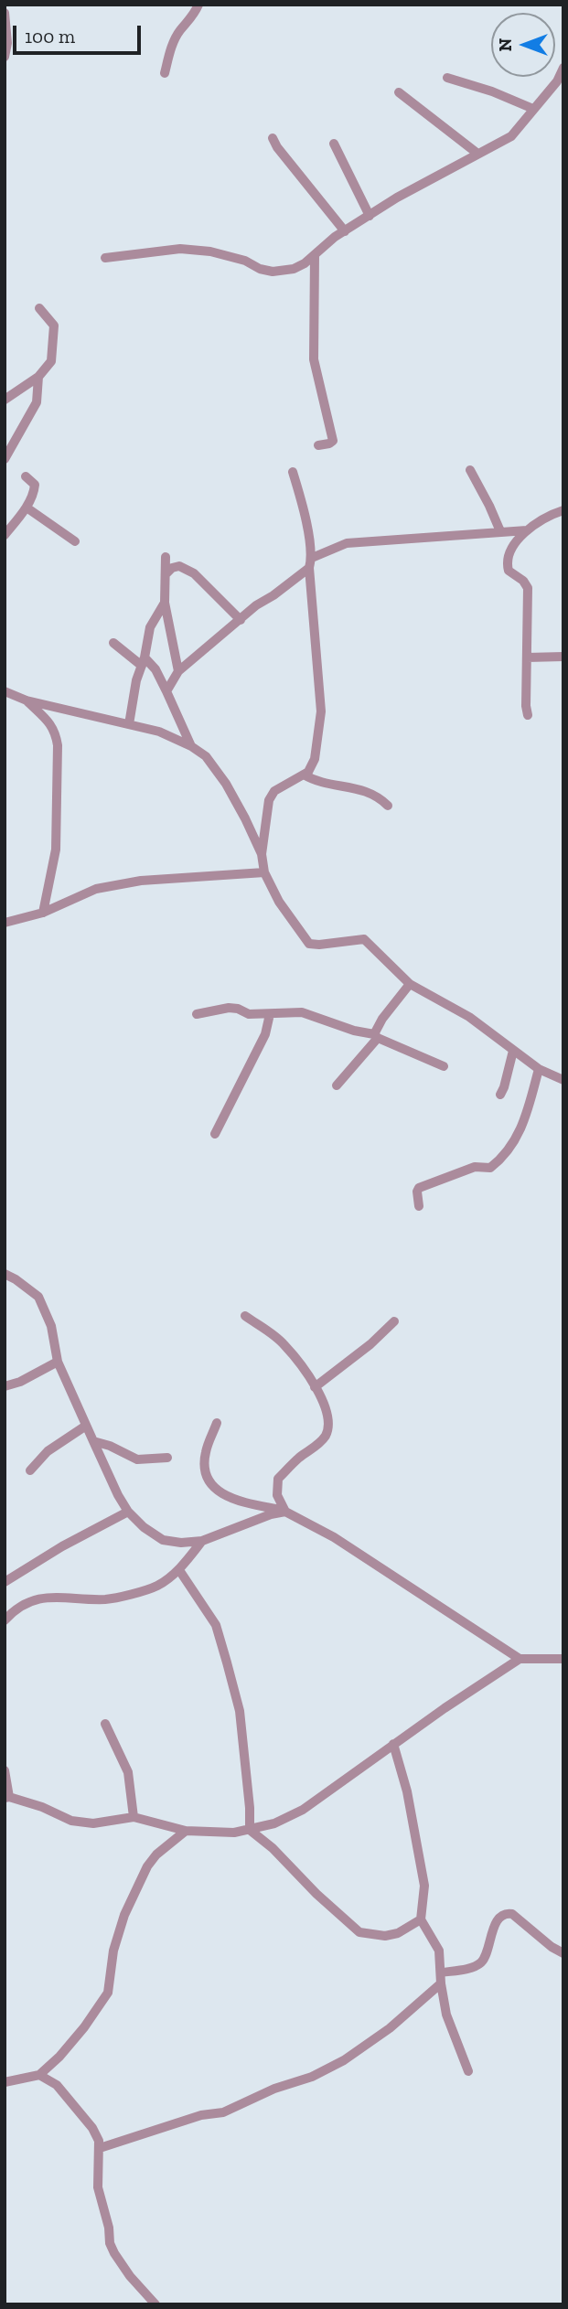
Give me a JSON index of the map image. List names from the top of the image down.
{
  "scale_bar": "100 m",
  "north": "left"
}
